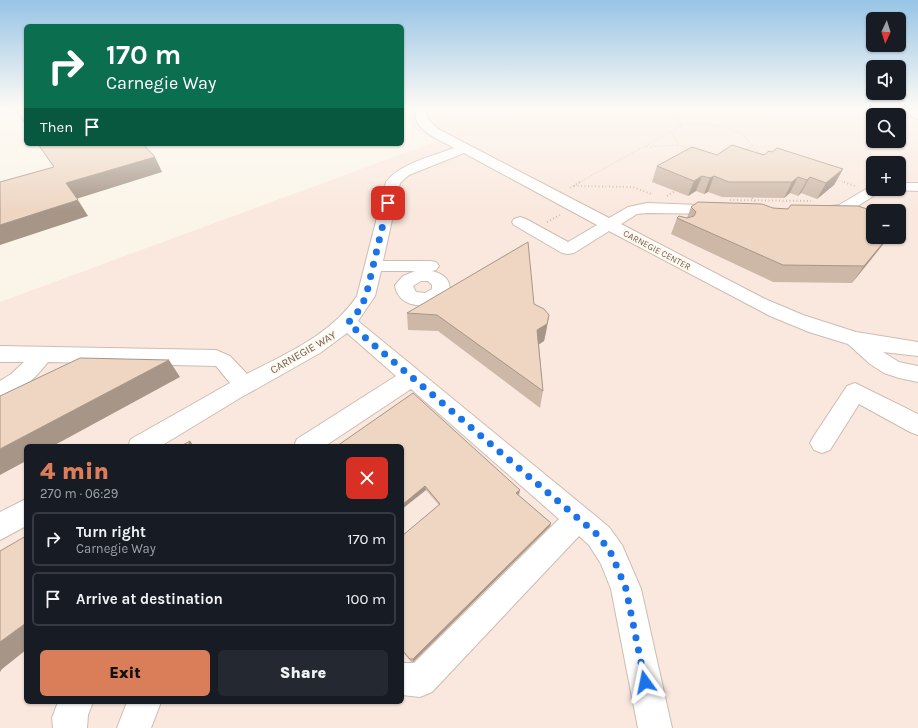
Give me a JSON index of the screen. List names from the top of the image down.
{
  "streets": {
    "street": ["CARNEGIE CENTER", "CARNEGIE WAY"]
  },
  "crossings": [
    ["CARNEGIE CENTER", "CARNEGIE WAY"]
  ],
  "north": "bottom",
  "page": {
    "map_buttons": ["+", "−"],
    "turn": ["170 m", "Carnegie Way"],
    "then": "Then",
    "heading": ["4 min", "270 m · 06:29"],
    "list": [
      {
        "name": "Turn right",
        "note": "Carnegie Way",
        "value": "170 m"
      },
      {
        "name": "Arrive at destination",
        "value": "100 m"
      }
    ],
    "buttons": ["Exit", "Share"]
  }
}
